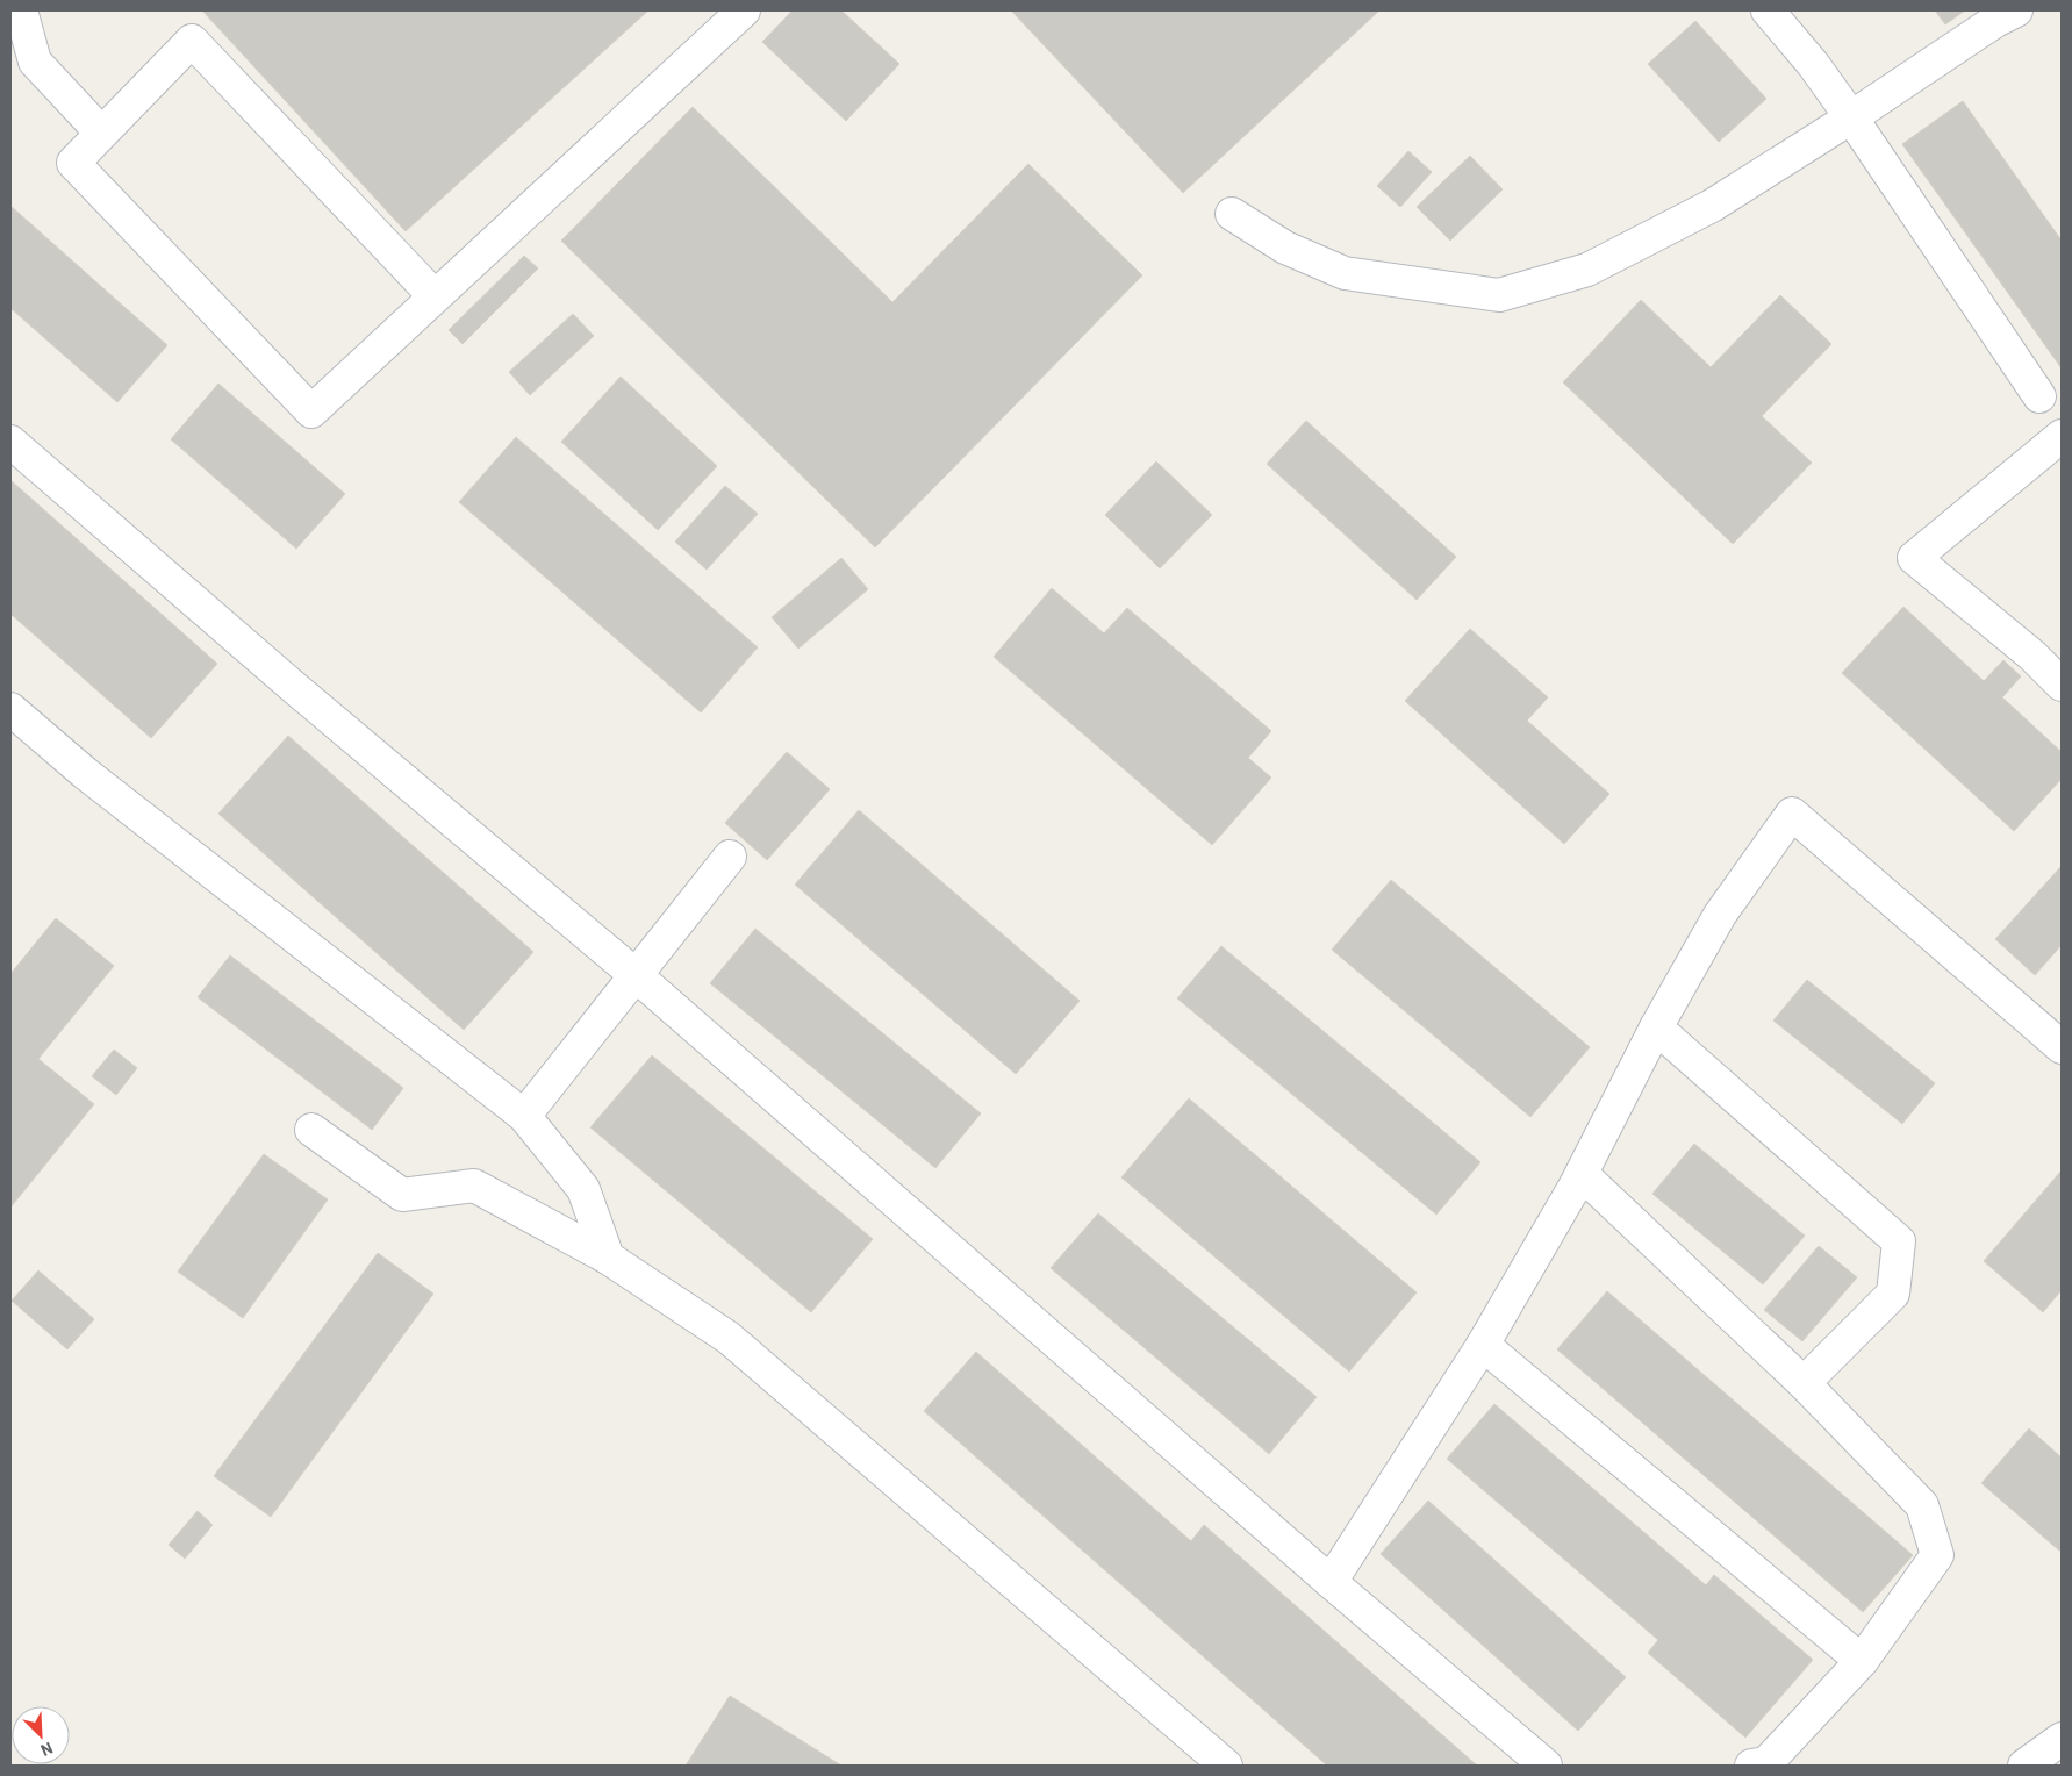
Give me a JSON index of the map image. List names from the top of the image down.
{
  "north": "bottom right"
}
